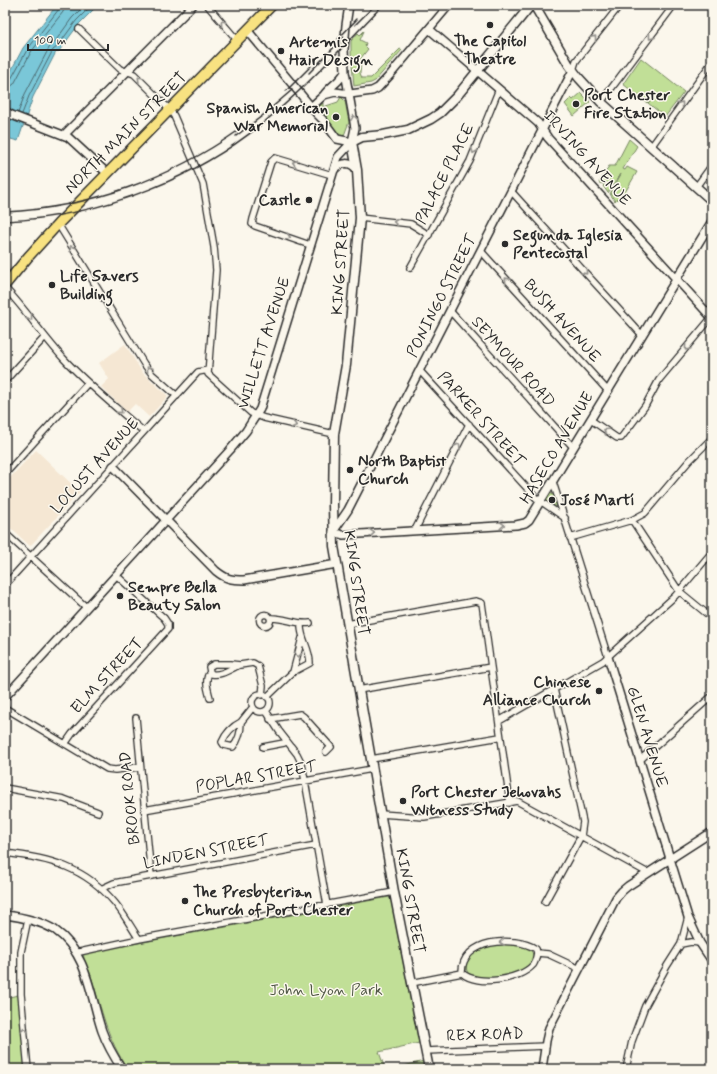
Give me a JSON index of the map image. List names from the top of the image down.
{
  "streets": {
    "main road": ["NORTH MAIN STREET", "KING STREET"],
    "street": [
      "IRVING AVENUE",
      "PALACE PLACE",
      "PONINGO STREET",
      "BUSH AVENUE",
      "WILLETT AVENUE",
      "SEYMOUR ROAD",
      "PARKER STREET",
      "HASECO AVENUE",
      "LOCUST AVENUE",
      "ELM STREET",
      "GLEN AVENUE",
      "POPLAR STREET",
      "BROOK ROAD",
      "LINDEN STREET",
      "REX ROAD"
    ]
  },
  "crossings": [
    ["IRVING AVENUE", "PALACE PLACE"],
    ["IRVING AVENUE", "PONINGO STREET"],
    ["IRVING AVENUE", "HASECO AVENUE"],
    ["KING STREET", "PONINGO STREET"],
    ["KING STREET", "WILLETT AVENUE"],
    ["KING STREET", "HASECO AVENUE"],
    ["KING STREET", "POPLAR STREET"],
    ["KING STREET", "REX ROAD"],
    ["PONINGO STREET", "BUSH AVENUE"],
    ["PONINGO STREET", "SEYMOUR ROAD"],
    ["PONINGO STREET", "PARKER STREET"],
    ["PONINGO STREET", "HASECO AVENUE"],
    ["BUSH AVENUE", "HASECO AVENUE"],
    ["WILLETT AVENUE", "ELM STREET"],
    ["SEYMOUR ROAD", "HASECO AVENUE"],
    ["PARKER STREET", "HASECO AVENUE"],
    ["HASECO AVENUE", "GLEN AVENUE"],
    ["POPLAR STREET", "BROOK ROAD"],
    ["BROOK ROAD", "LINDEN STREET"]
  ],
  "one_way": ["PALACE PLACE", "BUSH AVENUE", "HASECO AVENUE"],
  "parks": ["John Lyon Park"],
  "places": [
    "The Capitol Theatre",
    "Artemis Hair Design",
    "Port Chester Fire Station",
    "Spanish American War Memorial",
    "Castle",
    "Segunda Iglesia Pentecostal",
    "Life Savers Building",
    "North Baptist Church",
    "José Martí",
    "Sempre Bella Beauty Salon",
    "Chinese Alliance Church",
    "Port Chester Jehovahs Witness Study",
    "The Presbyterian Church of Port Chester"
  ],
  "scale_bar": "100 m"
}
